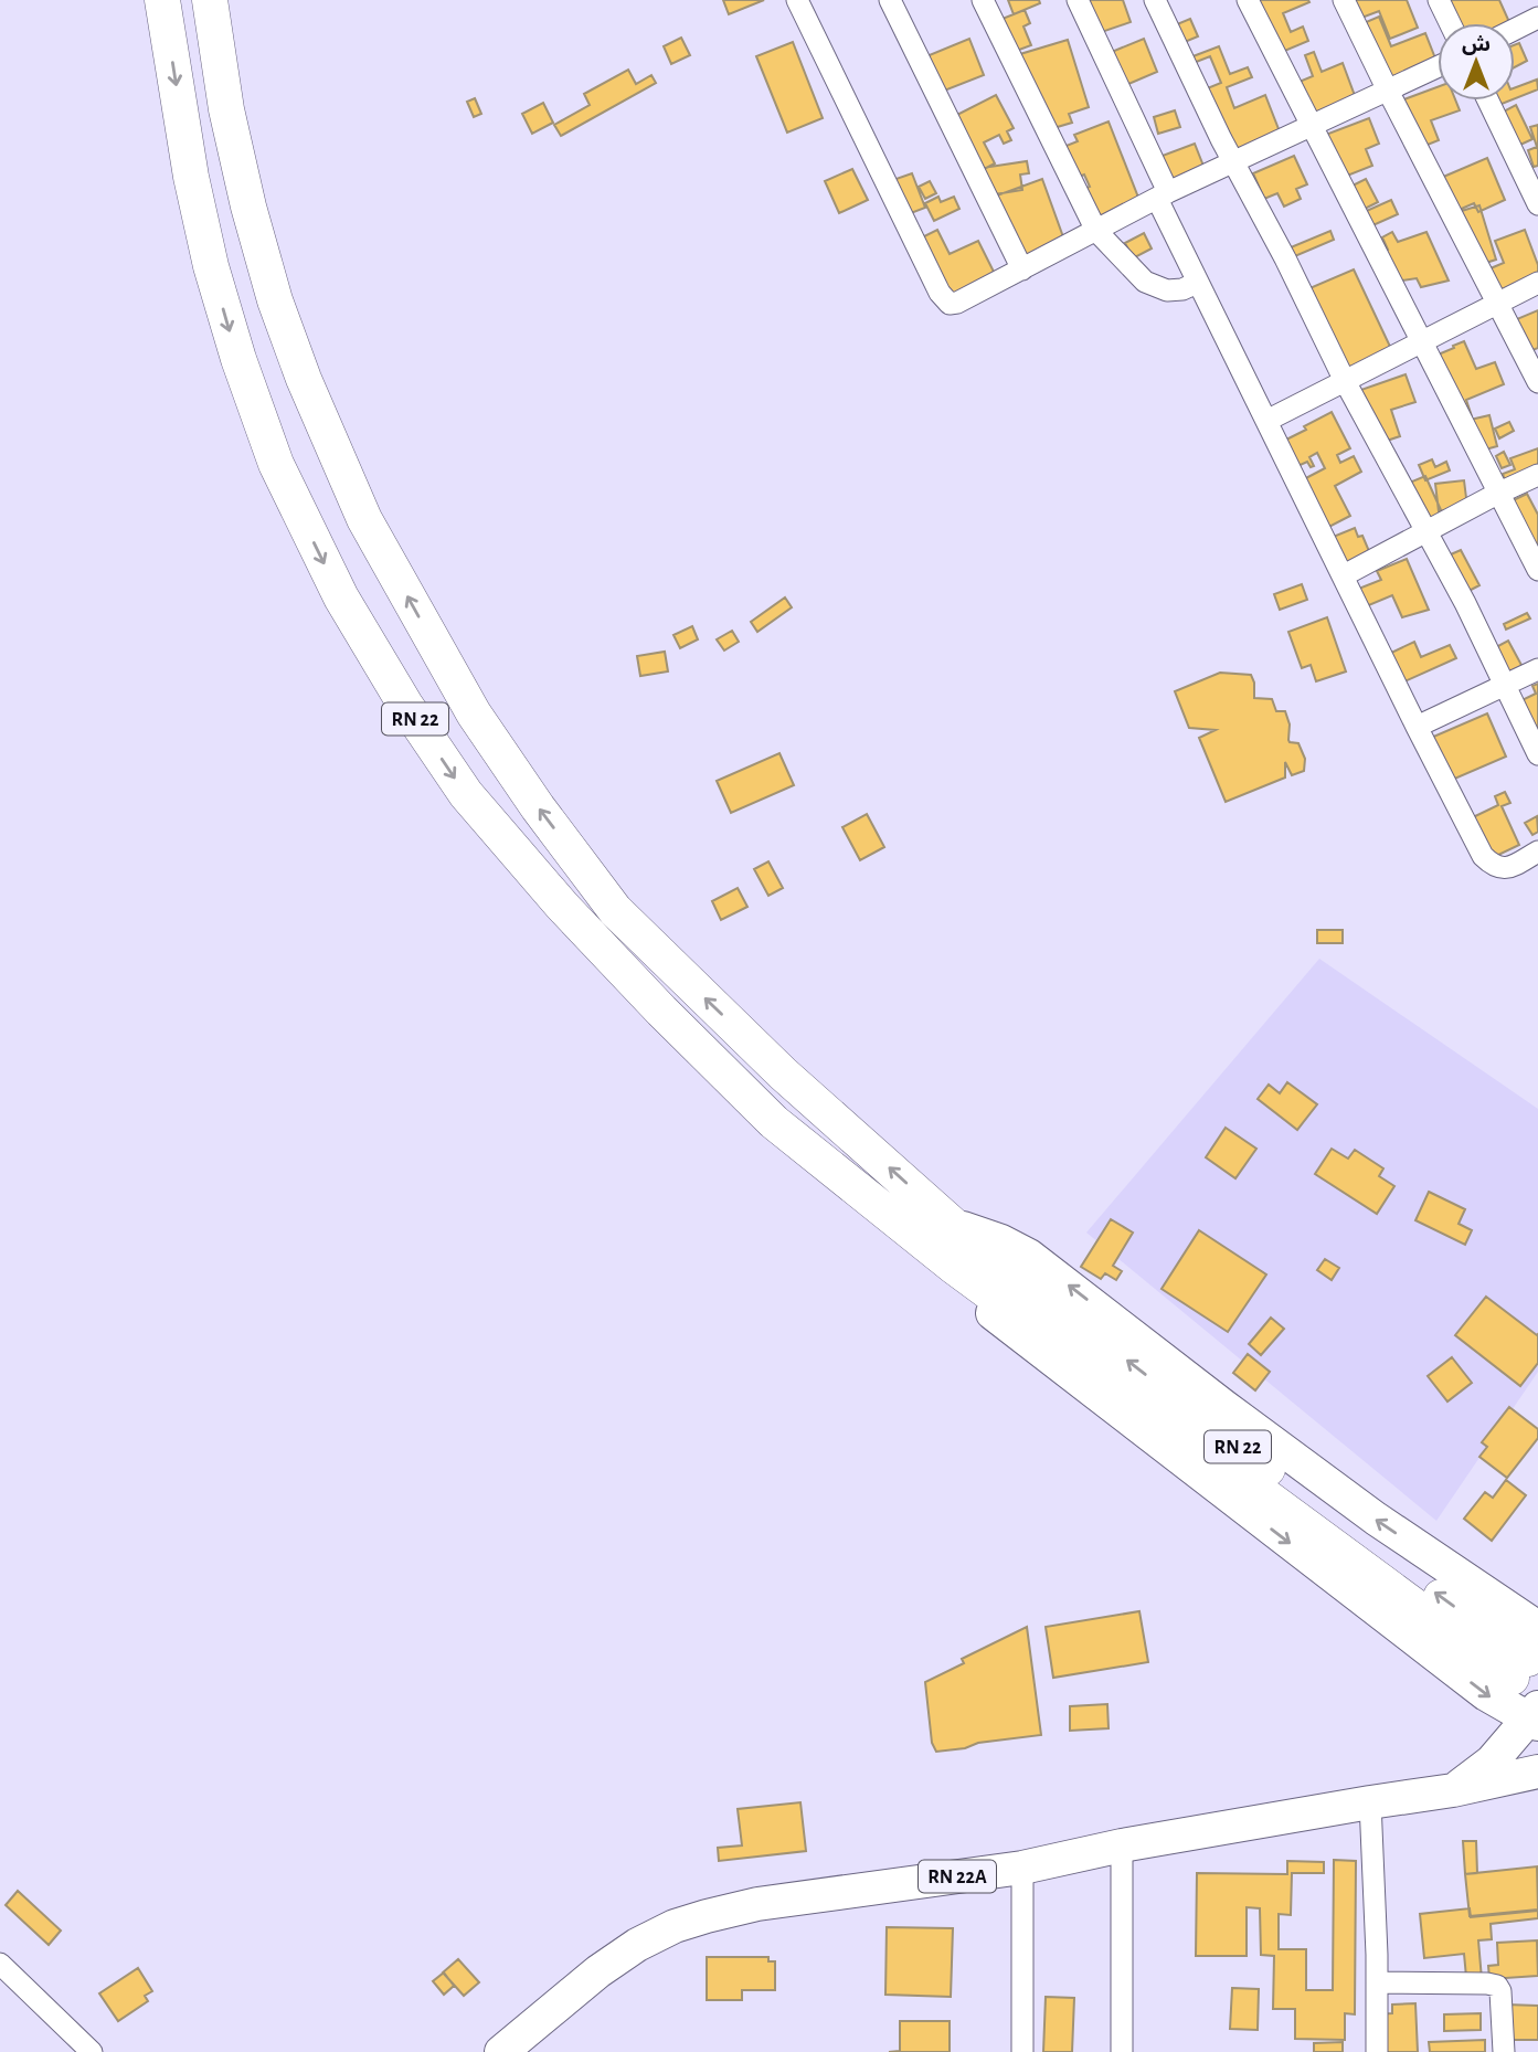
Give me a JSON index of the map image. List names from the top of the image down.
{
  "streets": {
    "highway": ["RN 22"],
    "main road": ["RN 22A"]
  },
  "north": "top"
}
